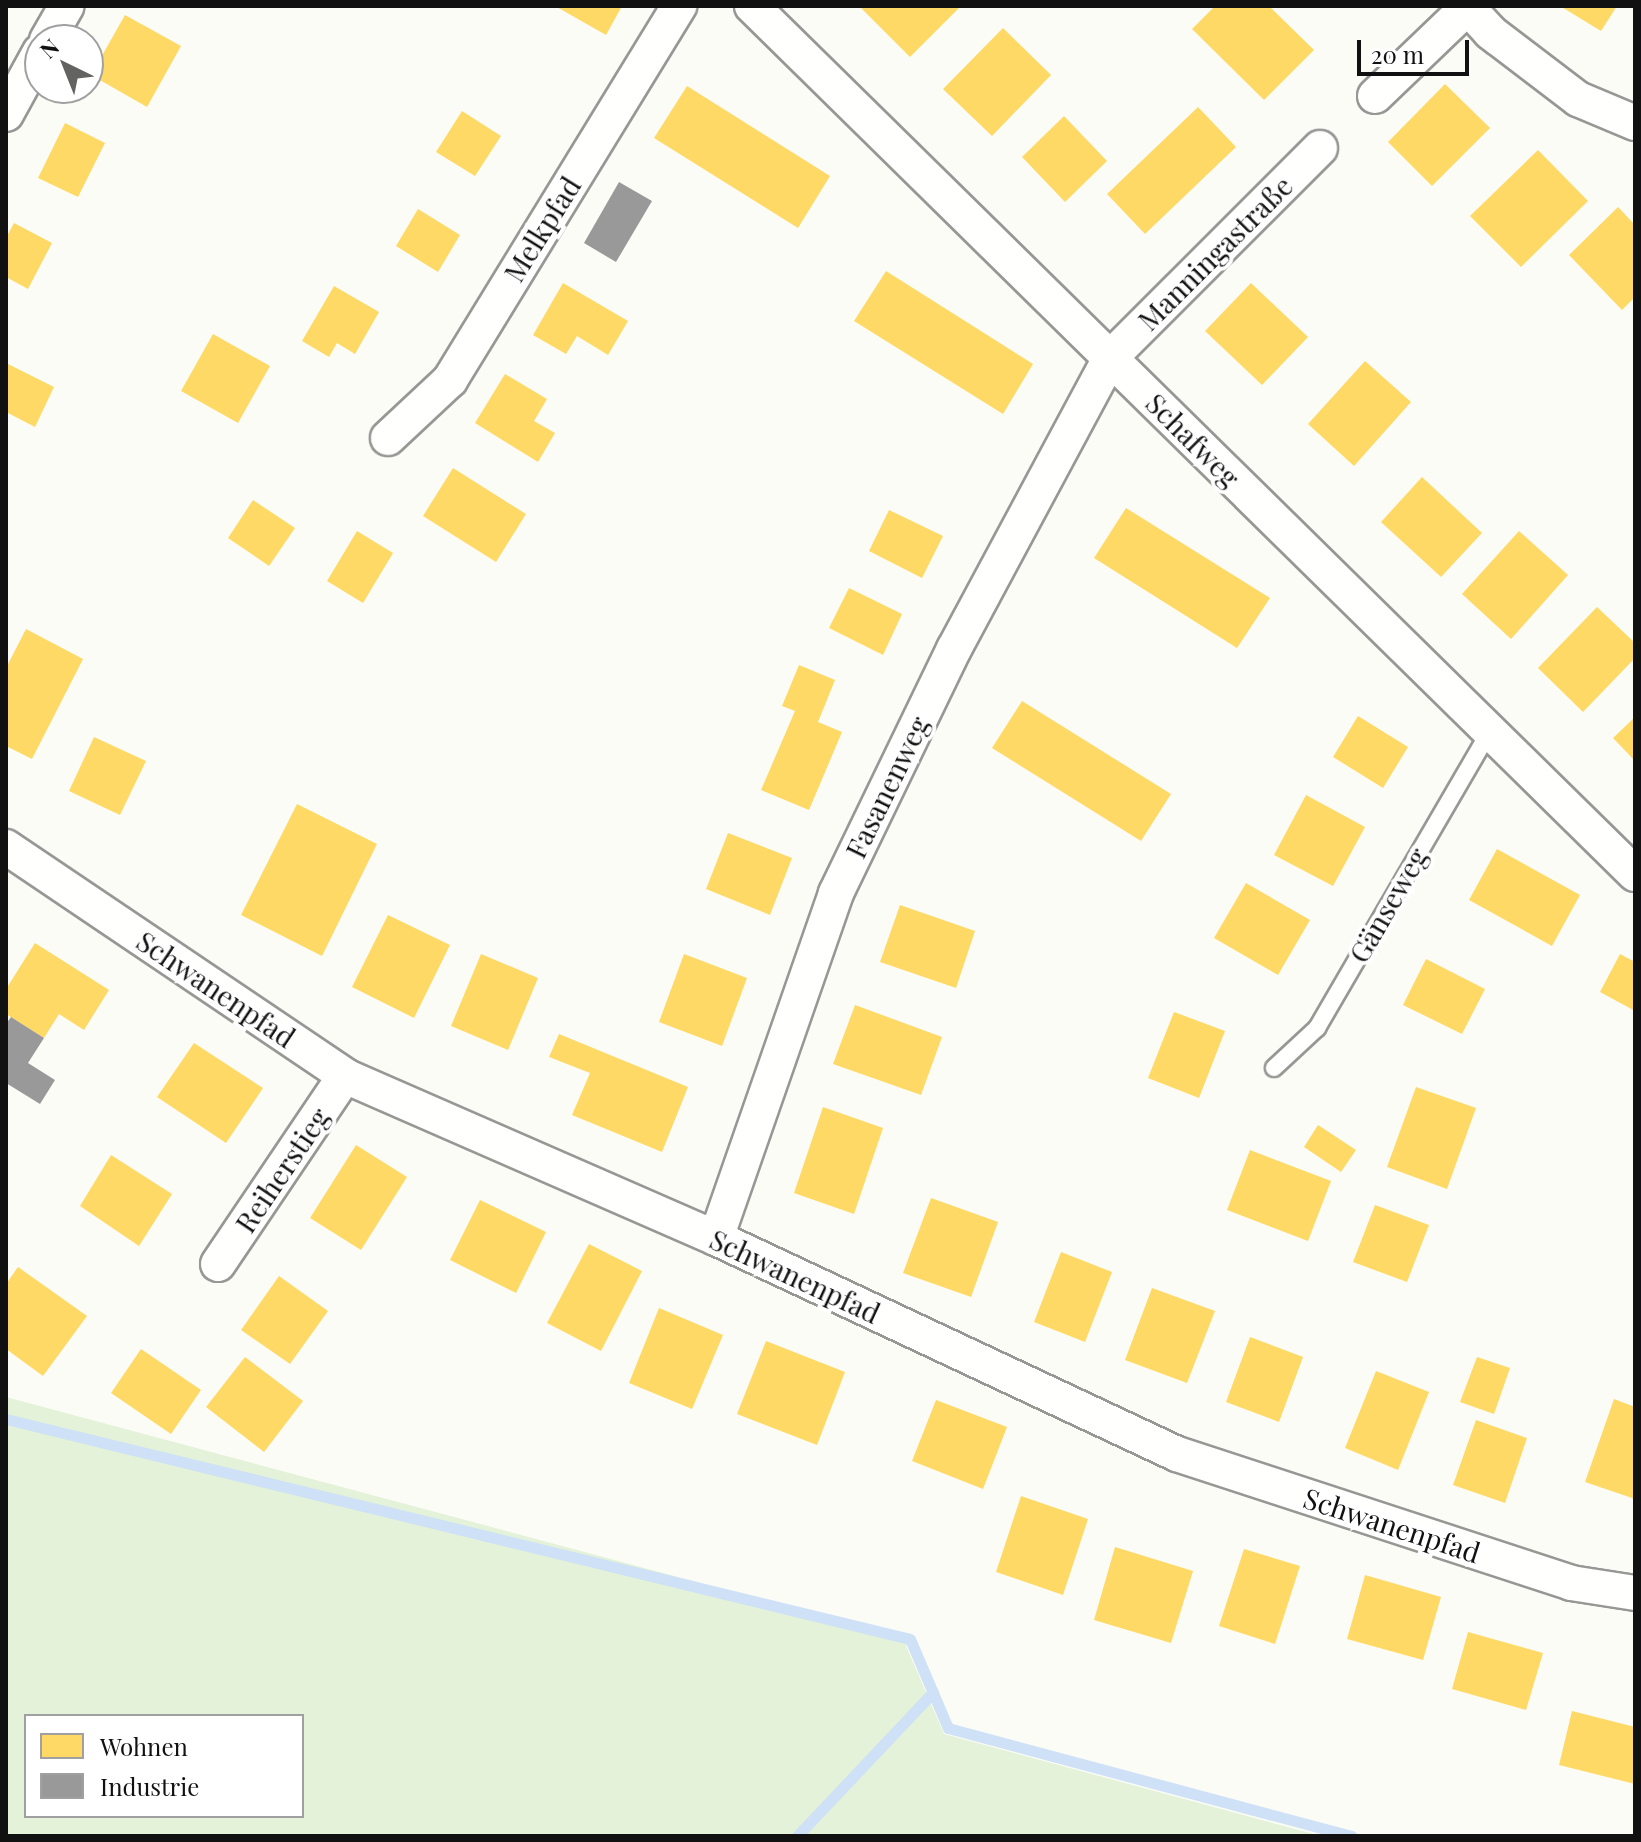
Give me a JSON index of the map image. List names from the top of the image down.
{
  "streets": {
    "street": [
      "Melkpfad",
      "Manningastraße",
      "Schafweg",
      "Fasanenweg",
      "Schwanenpfad",
      "Reiherstieg"
    ],
    "lane": ["Gänseweg"]
  },
  "crossings": [
    ["Manningastraße", "Schafweg"],
    ["Manningastraße", "Fasanenweg"],
    ["Schafweg", "Fasanenweg"],
    ["Schafweg", "Gänseweg"],
    ["Fasanenweg", "Schwanenpfad"],
    ["Schwanenpfad", "Reiherstieg"]
  ],
  "legend": ["Wohnen", "Industrie"],
  "scale_bar": "20 m",
  "north": "top left"
}
